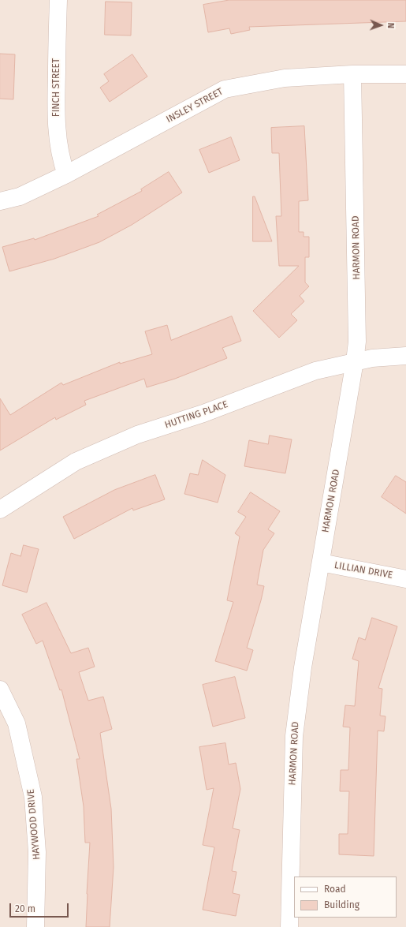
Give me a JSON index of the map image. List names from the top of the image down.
{
  "streets": {
    "street": [
      "FINCH STREET",
      "INSLEY STREET",
      "HARMON ROAD",
      "HUTTING PLACE",
      "LILLIAN DRIVE",
      "HAYWOOD DRIVE"
    ]
  },
  "crossings": [
    ["FINCH STREET", "INSLEY STREET"],
    ["INSLEY STREET", "HARMON ROAD"],
    ["HARMON ROAD", "HUTTING PLACE"],
    ["HARMON ROAD", "LILLIAN DRIVE"]
  ],
  "legend": ["Road", "Building"],
  "scale_bar": "20 m",
  "north": "right"
}
